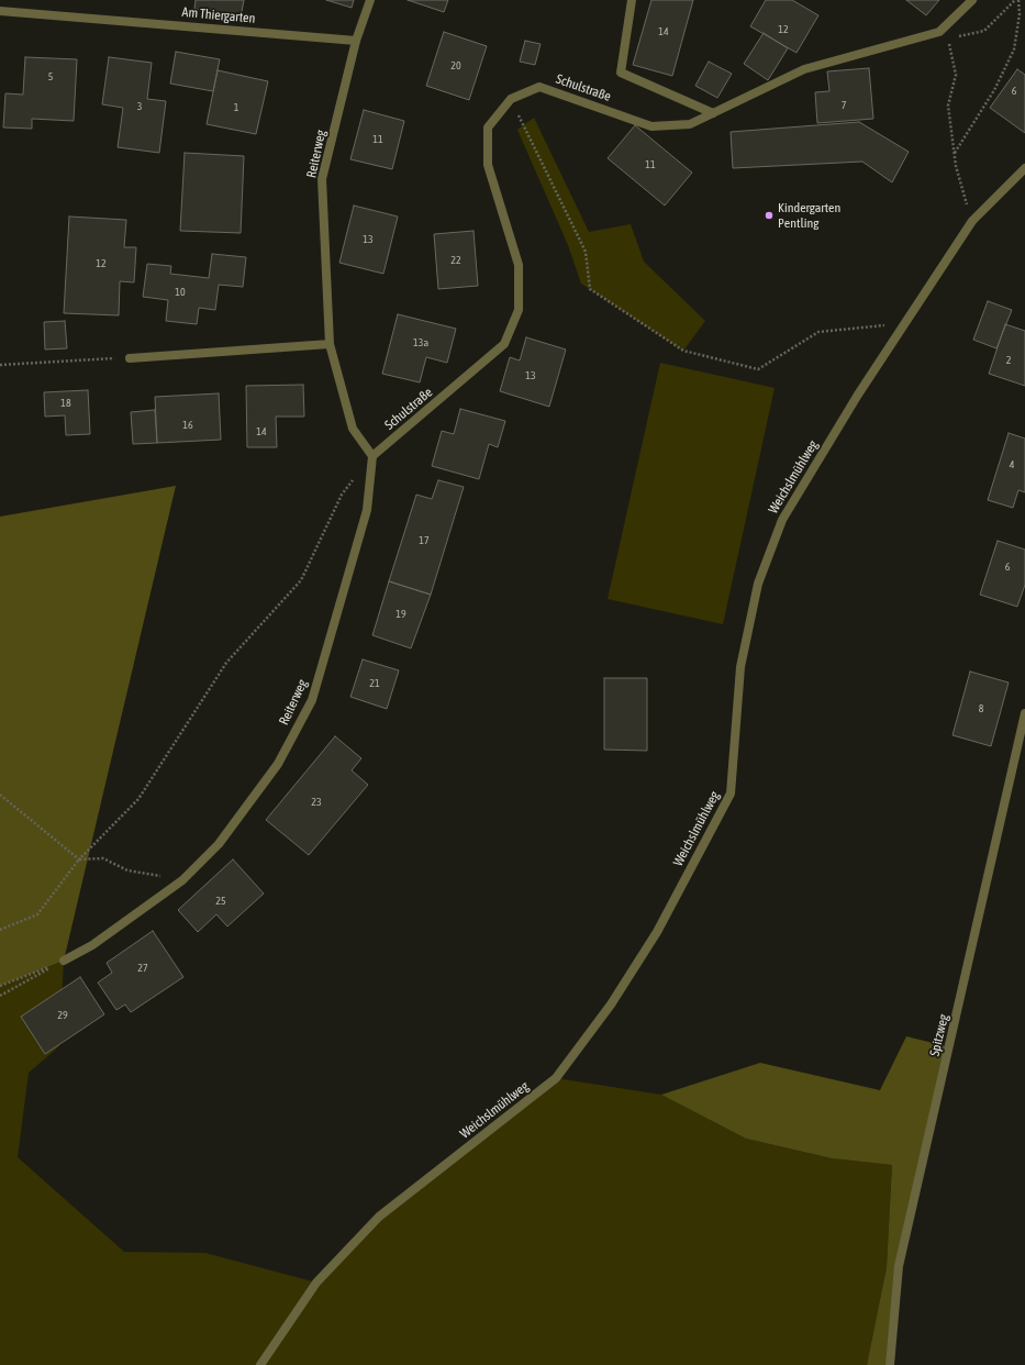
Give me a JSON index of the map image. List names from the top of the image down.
{
  "streets": {
    "street": [
      "Am Thiergarten",
      "Schulstraße",
      "Reiterweg",
      "Weichslmühlweg",
      "Spitzweg"
    ]
  },
  "crossings": [
    ["Am Thiergarten", "Reiterweg"],
    ["Schulstraße", "Reiterweg"]
  ],
  "places": ["Kindergarten Pentling"],
  "house_numbers": [
    "12",
    "14",
    "20",
    "5",
    "6",
    "7",
    "3",
    "1",
    "11",
    "11",
    "13",
    "22",
    "12",
    "10",
    "13a",
    "2",
    "13",
    "18",
    "16",
    "14",
    "4",
    "17",
    "6",
    "19",
    "21",
    "8",
    "23",
    "25",
    "27",
    "29"
  ]
}
